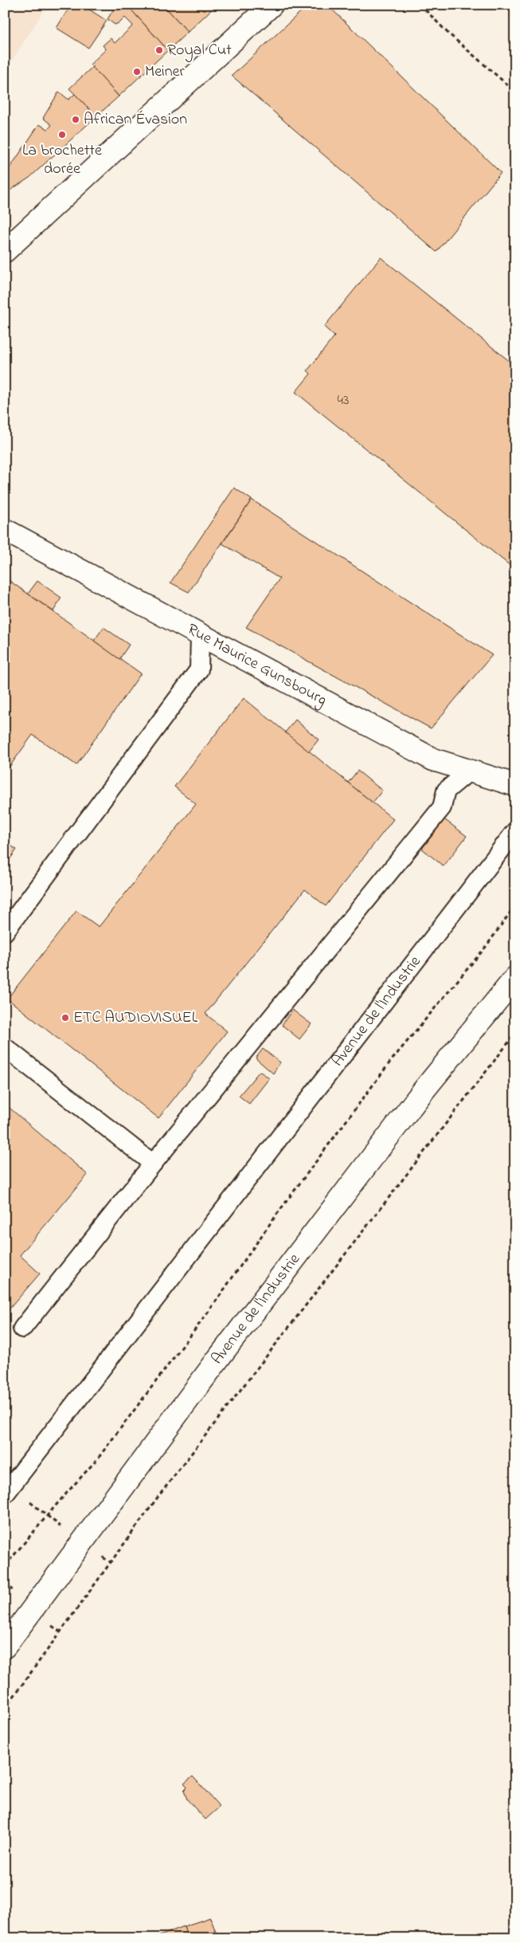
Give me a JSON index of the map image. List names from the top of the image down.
{
  "streets": {
    "main road": ["Rue Maurice Gunsbourg", "Avenue de l'Industrie"]
  },
  "places": [
    "Royal Cut",
    "Meiner",
    "African Évasion",
    "La brochette dorée",
    "ETC AUDIOVISUEL"
  ],
  "house_numbers": ["43"]
}
